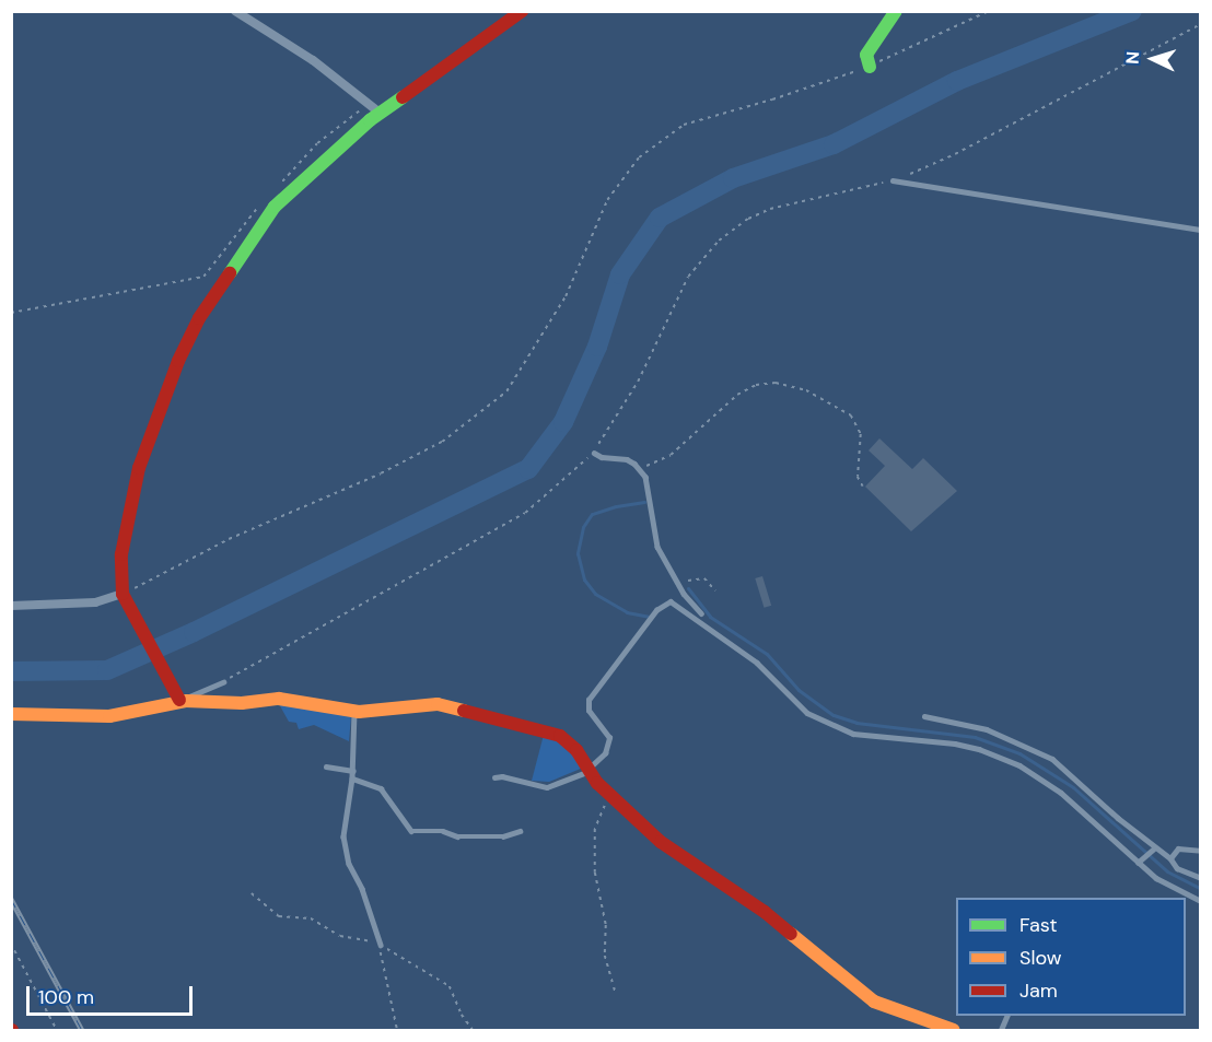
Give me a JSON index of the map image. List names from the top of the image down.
{
  "legend": ["Fast", "Slow", "Jam"],
  "scale_bar": "100 m",
  "north": "left"
}
